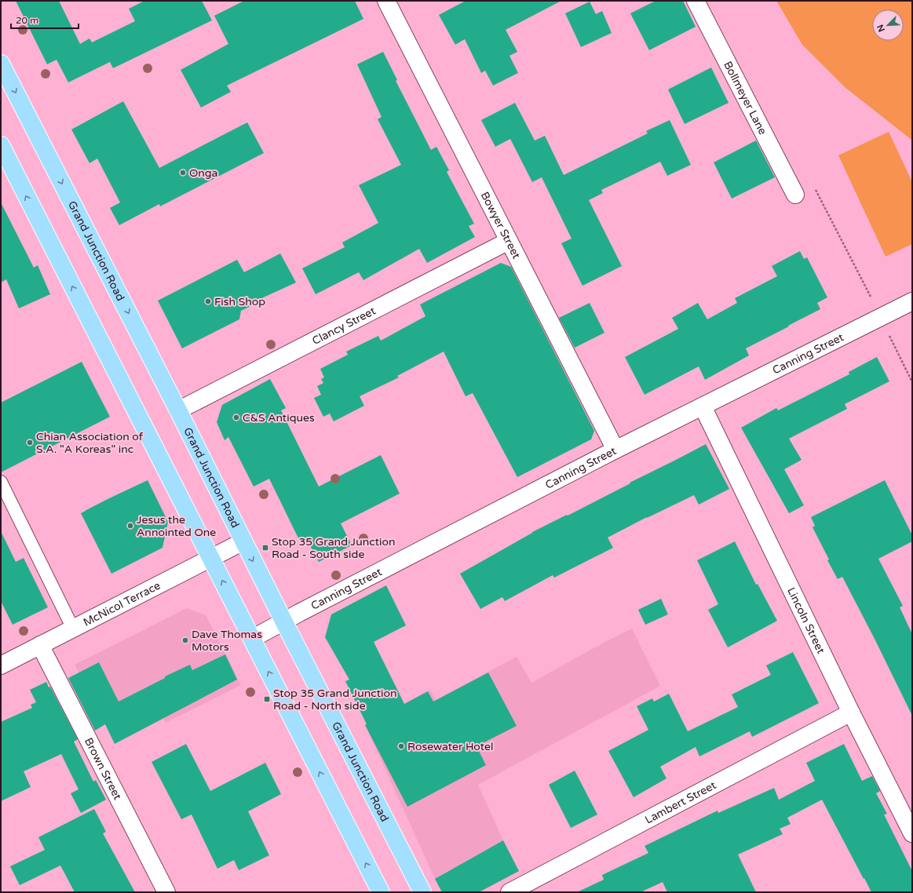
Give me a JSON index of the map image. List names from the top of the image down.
{
  "streets": {
    "highway": ["Grand Junction Road"],
    "street": [
      "Bollmeyer Lane",
      "Bowyer Street",
      "Clancy Street",
      "Canning Street",
      "McNicol Terrace",
      "Lincoln Street",
      "Brown Street",
      "Lambert Street"
    ]
  },
  "crossings": [
    ["Bowyer Street", "Clancy Street"],
    ["Bowyer Street", "Canning Street"],
    ["Grand Junction Road", "Clancy Street"],
    ["Grand Junction Road", "Canning Street"],
    ["Grand Junction Road", "McNicol Terrace"],
    ["Canning Street", "Lincoln Street"],
    ["McNicol Terrace", "Brown Street"],
    ["Lincoln Street", "Lambert Street"]
  ],
  "places": {
    "other": [
      "Onga",
      "Fish Shop",
      "C&S Antiques",
      "Chian Association of S.A. \"A Koreas\" inc",
      "Jesus the Annointed One",
      "Dave Thomas Motors",
      "Rosewater Hotel"
    ],
    "transit": ["Stop 35 Grand Junction Road - South side", "Stop 35 Grand Junction Road - North side"]
  },
  "scale_bar": "20 m",
  "north": "bottom left"
}
